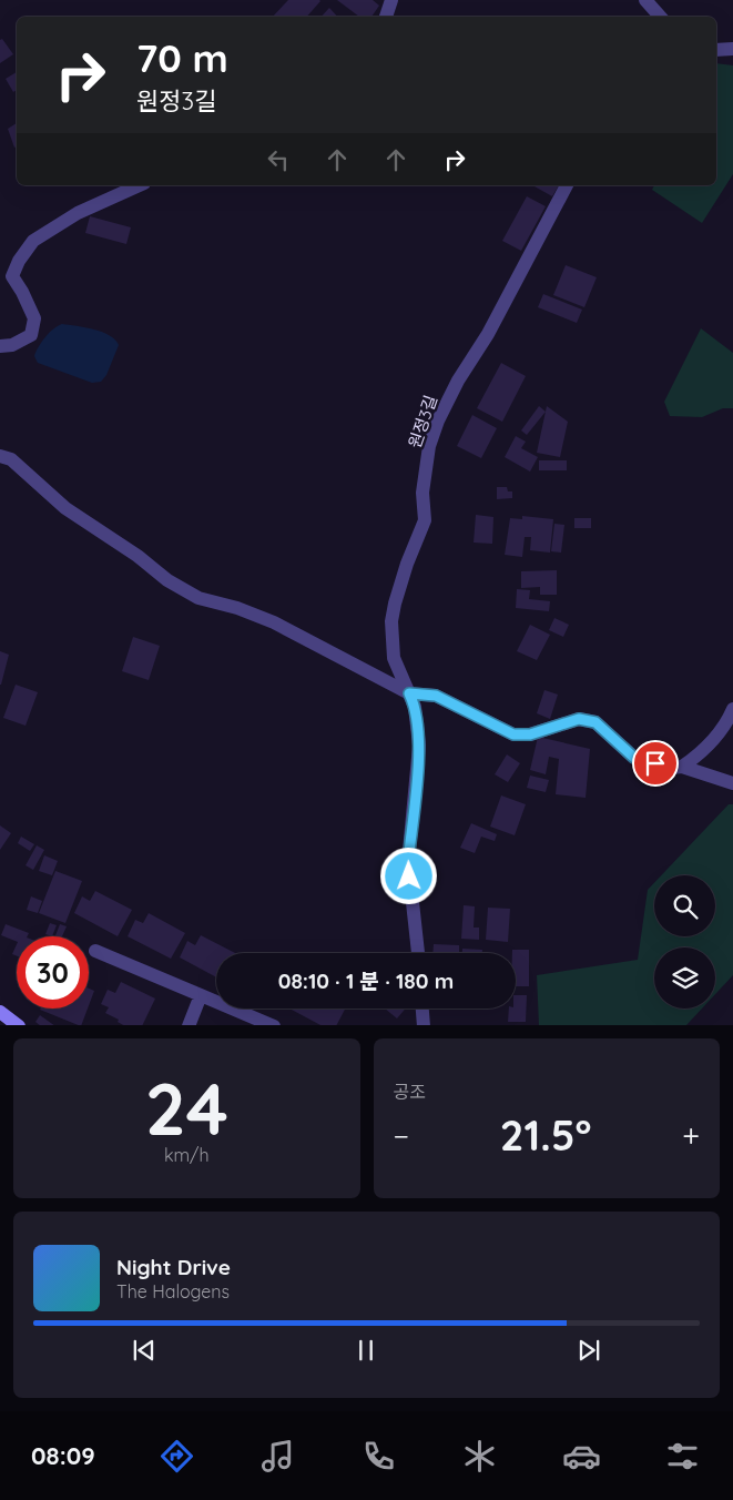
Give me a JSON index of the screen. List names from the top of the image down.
{
  "streets": {
    "street": ["원정3길"]
  },
  "page": {
    "turn": ["70 m", "원정3길"],
    "limit": "30",
    "trip": "08:10 · 1 분 · 180 m",
    "tile": [
      ["24", "km/h"],
      "공조"
    ],
    "heat": ["−", "21.5°", "+"],
    "song": ["Night Drive", "The Halogens"],
    "tabs": "08:09"
  }
}
